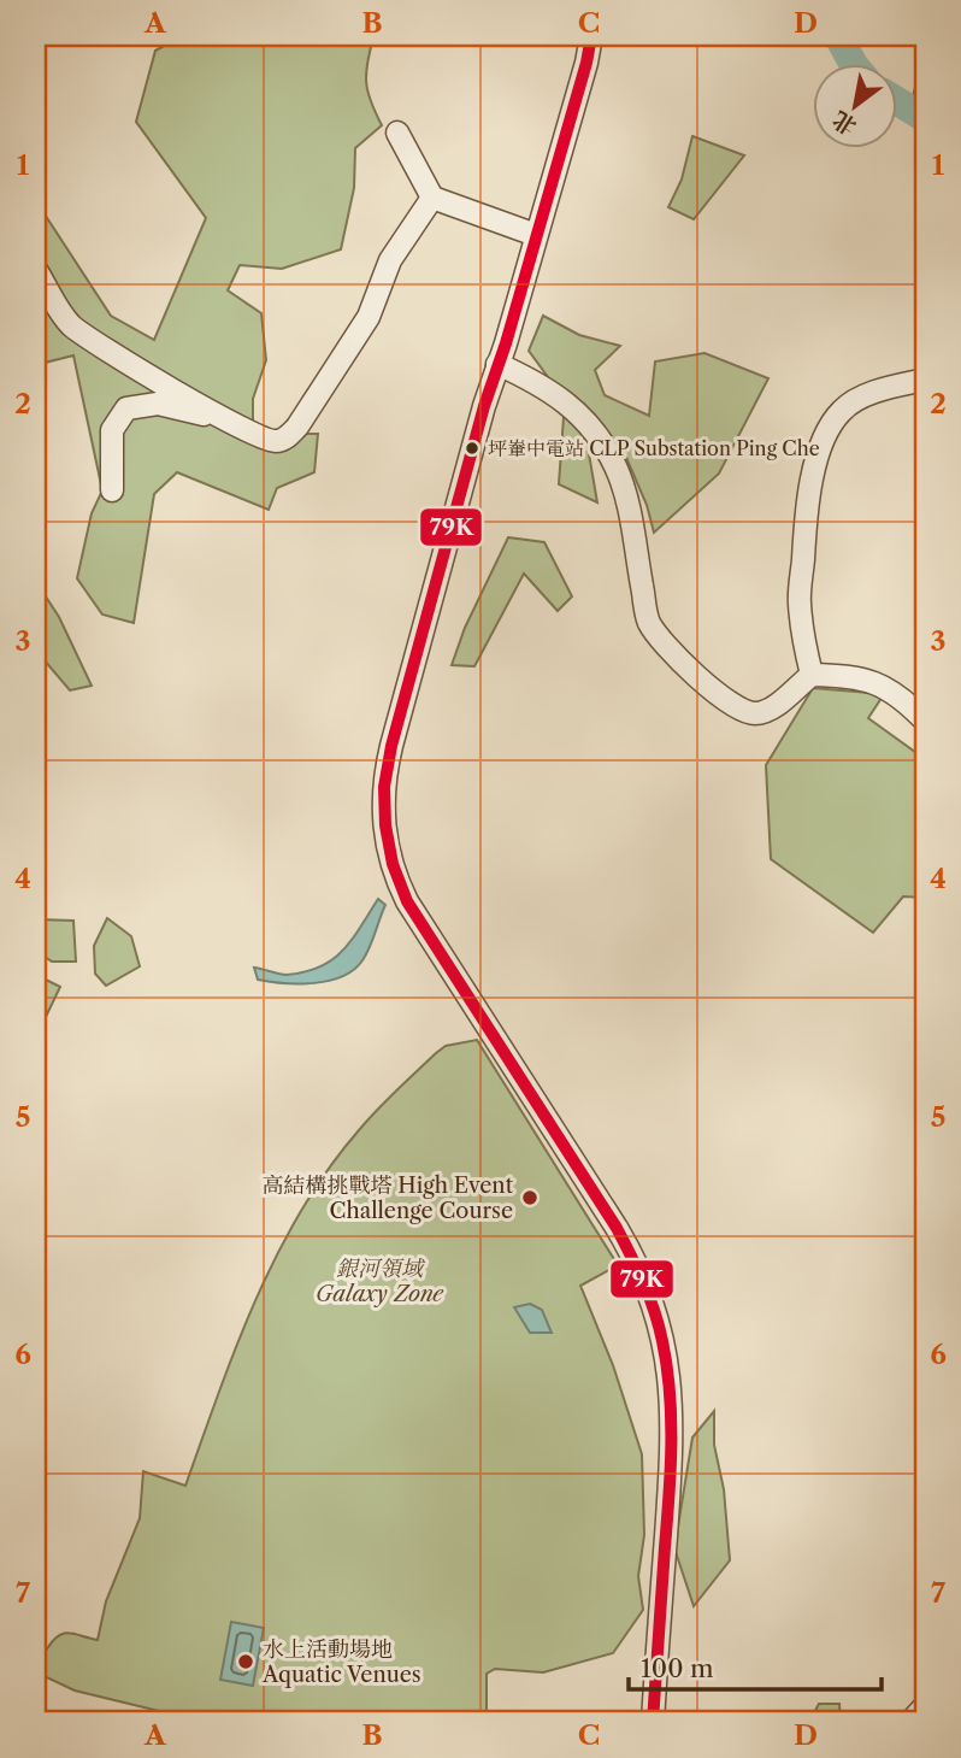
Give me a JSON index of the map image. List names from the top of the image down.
{
  "parks": ["銀河領域 Galaxy Zone"],
  "places": ["坪輋中電站 CLP Substation Ping Che", "高結構挑戰塔 High Event Challenge Course", "水上活動場地 Aquatic Venues"],
  "lines": ["transit line 79K"],
  "scale_bar": "100 m",
  "north": "bottom left",
  "grid": {
    "columns": [
      "A",
      "B",
      "C",
      "D"
    ],
    "rows": [
      "1",
      "2",
      "3",
      "4",
      "5",
      "6",
      "7"
    ]
  }
}
